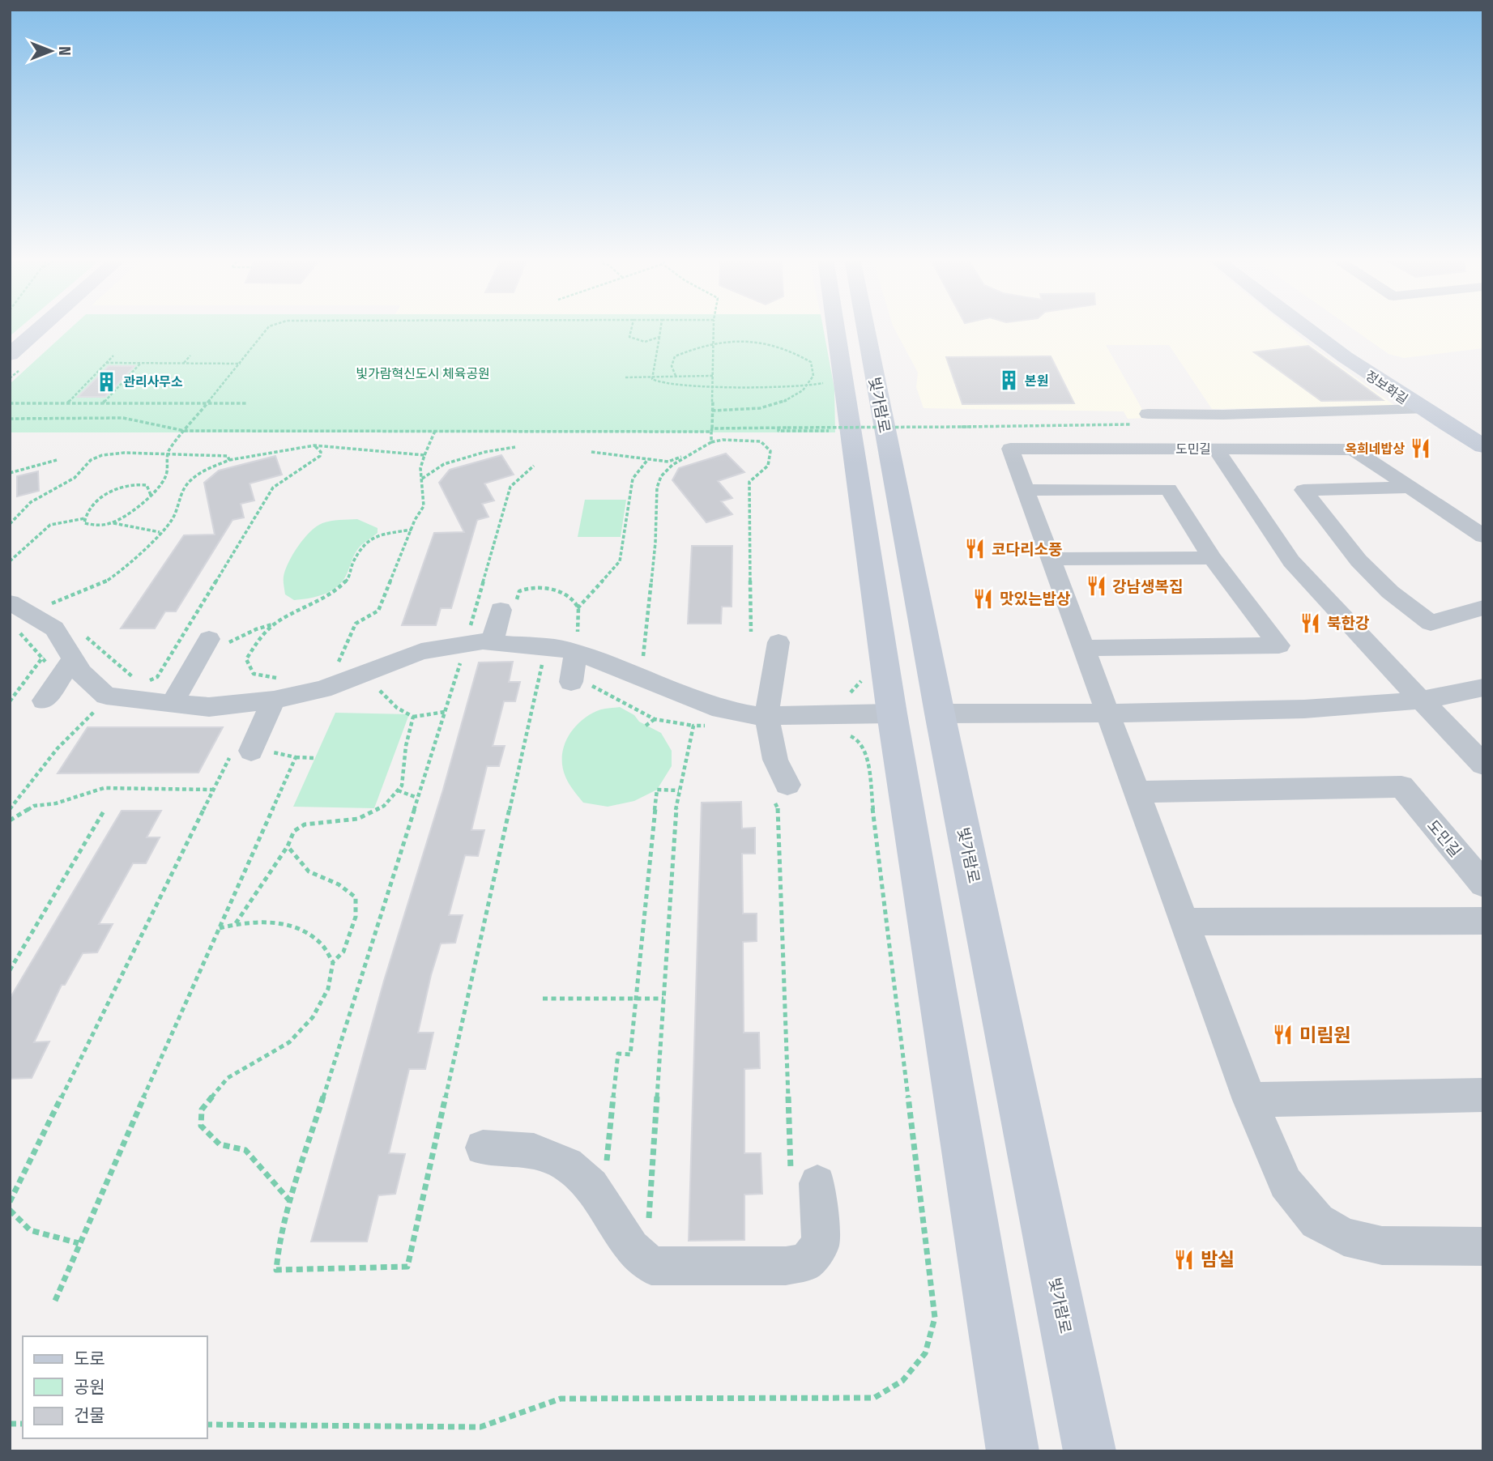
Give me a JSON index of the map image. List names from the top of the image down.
{
  "streets": {
    "main road": ["정보화길", "빛가람로"],
    "street": ["도민길"]
  },
  "parks": ["빛가람혁신도시 체육공원"],
  "places": {
    "building": ["본원", "관리사무소"],
    "restaurant": [
      "옥희네밥상",
      "코다리소풍",
      "강남생복집",
      "맛있는밥상",
      "북한강",
      "미림원",
      "밤실"
    ]
  },
  "legend": ["도로", "공원", "건물"],
  "north": "right"
}
